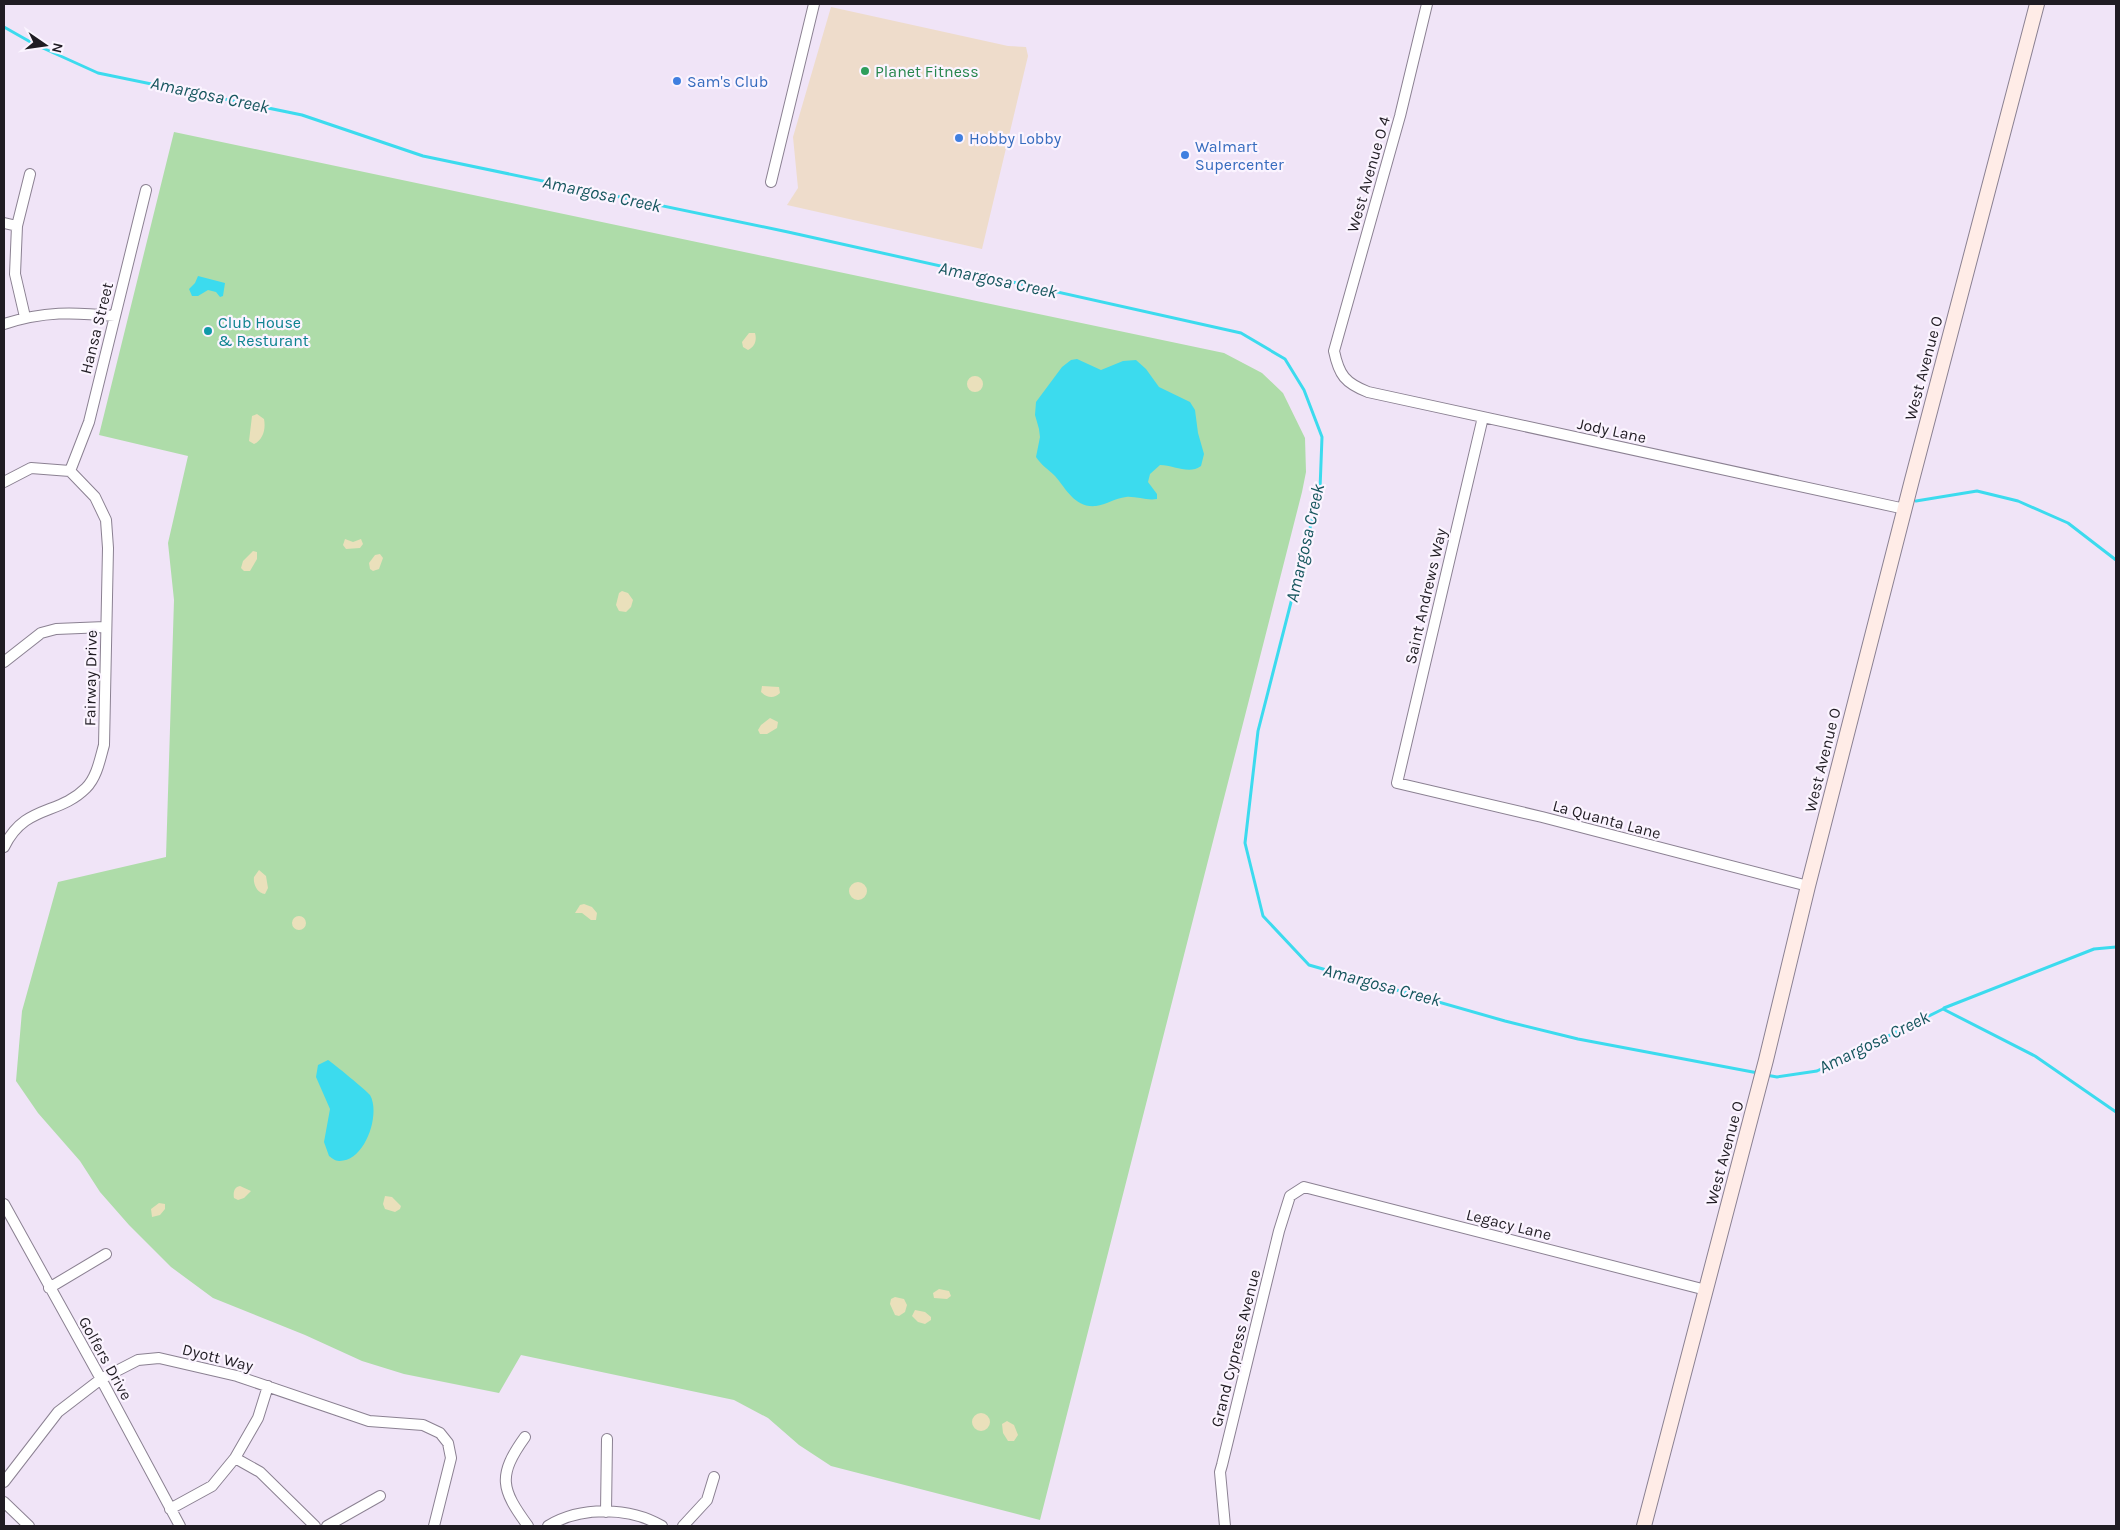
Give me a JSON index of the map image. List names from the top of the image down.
{
  "streets": {
    "main road": ["West Avenue O"],
    "street": [
      "West Avenue O 4",
      "Hansa Street",
      "Jody Lane",
      "Saint Andrews Way",
      "Fairway Drive",
      "La Quanta Lane",
      "Legacy Lane",
      "Grand Cypress Avenue",
      "Dyott Way",
      "Golfers Drive"
    ]
  },
  "crossings": [
    ["West Avenue O 4", "Jody Lane"],
    ["Hansa Street", "Fairway Drive"],
    ["West Avenue O", "Jody Lane"],
    ["West Avenue O", "La Quanta Lane"],
    ["West Avenue O", "Legacy Lane"],
    ["Jody Lane", "Saint Andrews Way"],
    ["Saint Andrews Way", "La Quanta Lane"],
    ["Legacy Lane", "Grand Cypress Avenue"],
    ["Dyott Way", "Golfers Drive"]
  ],
  "water": ["Amargosa Creek"],
  "places": [
    "Planet Fitness",
    "Sam's Club",
    "Hobby Lobby",
    "Walmart Supercenter",
    "Club House & Resturant"
  ],
  "north": "right"
}
